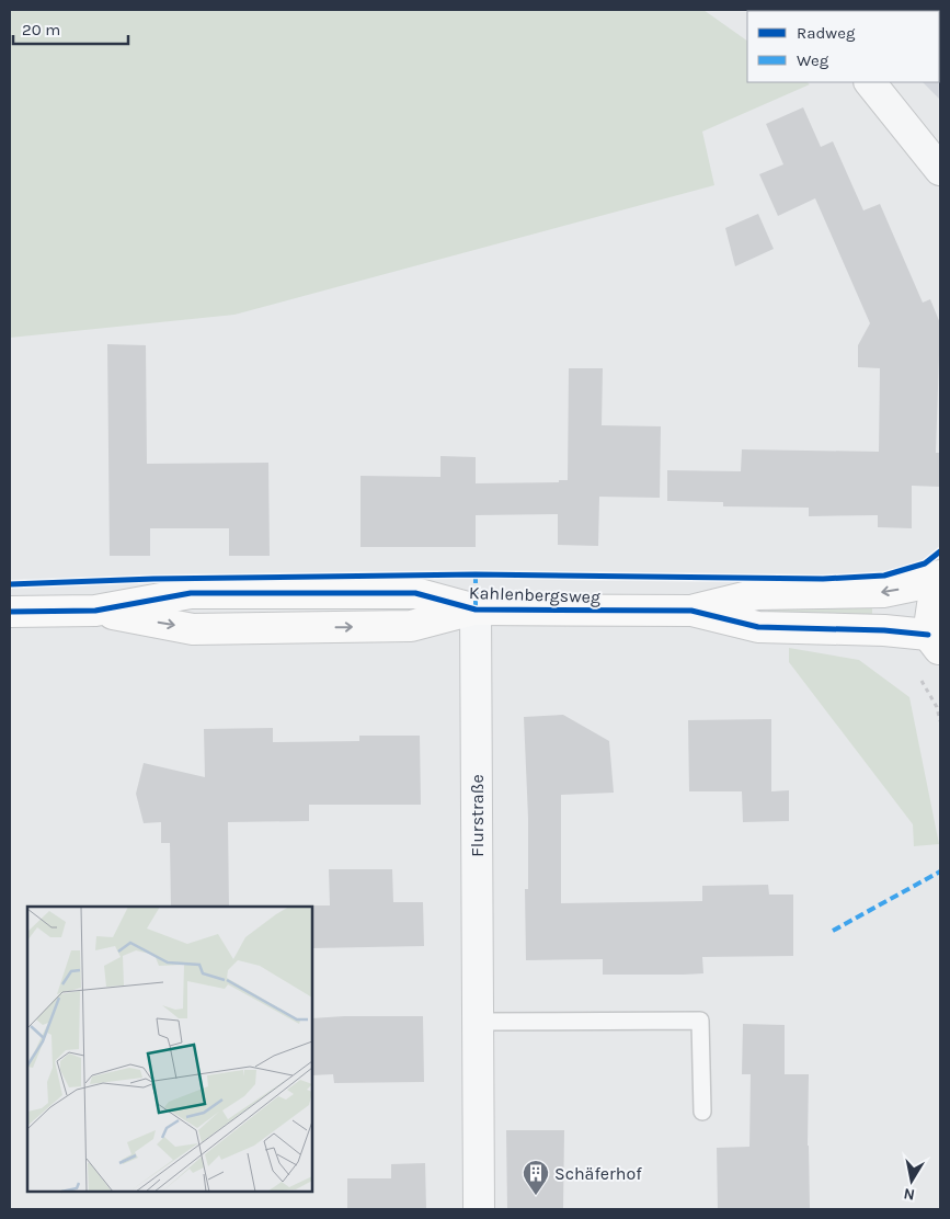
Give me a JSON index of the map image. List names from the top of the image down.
{
  "streets": {
    "street": ["Kahlenbergsweg", "Flurstraße"]
  },
  "crossings": [
    ["Kahlenbergsweg", "Flurstraße"]
  ],
  "places": {
    "building": ["Schäferhof"]
  },
  "legend": ["Radweg", "Weg"],
  "scale_bar": "20 m",
  "north": "bottom"
}
